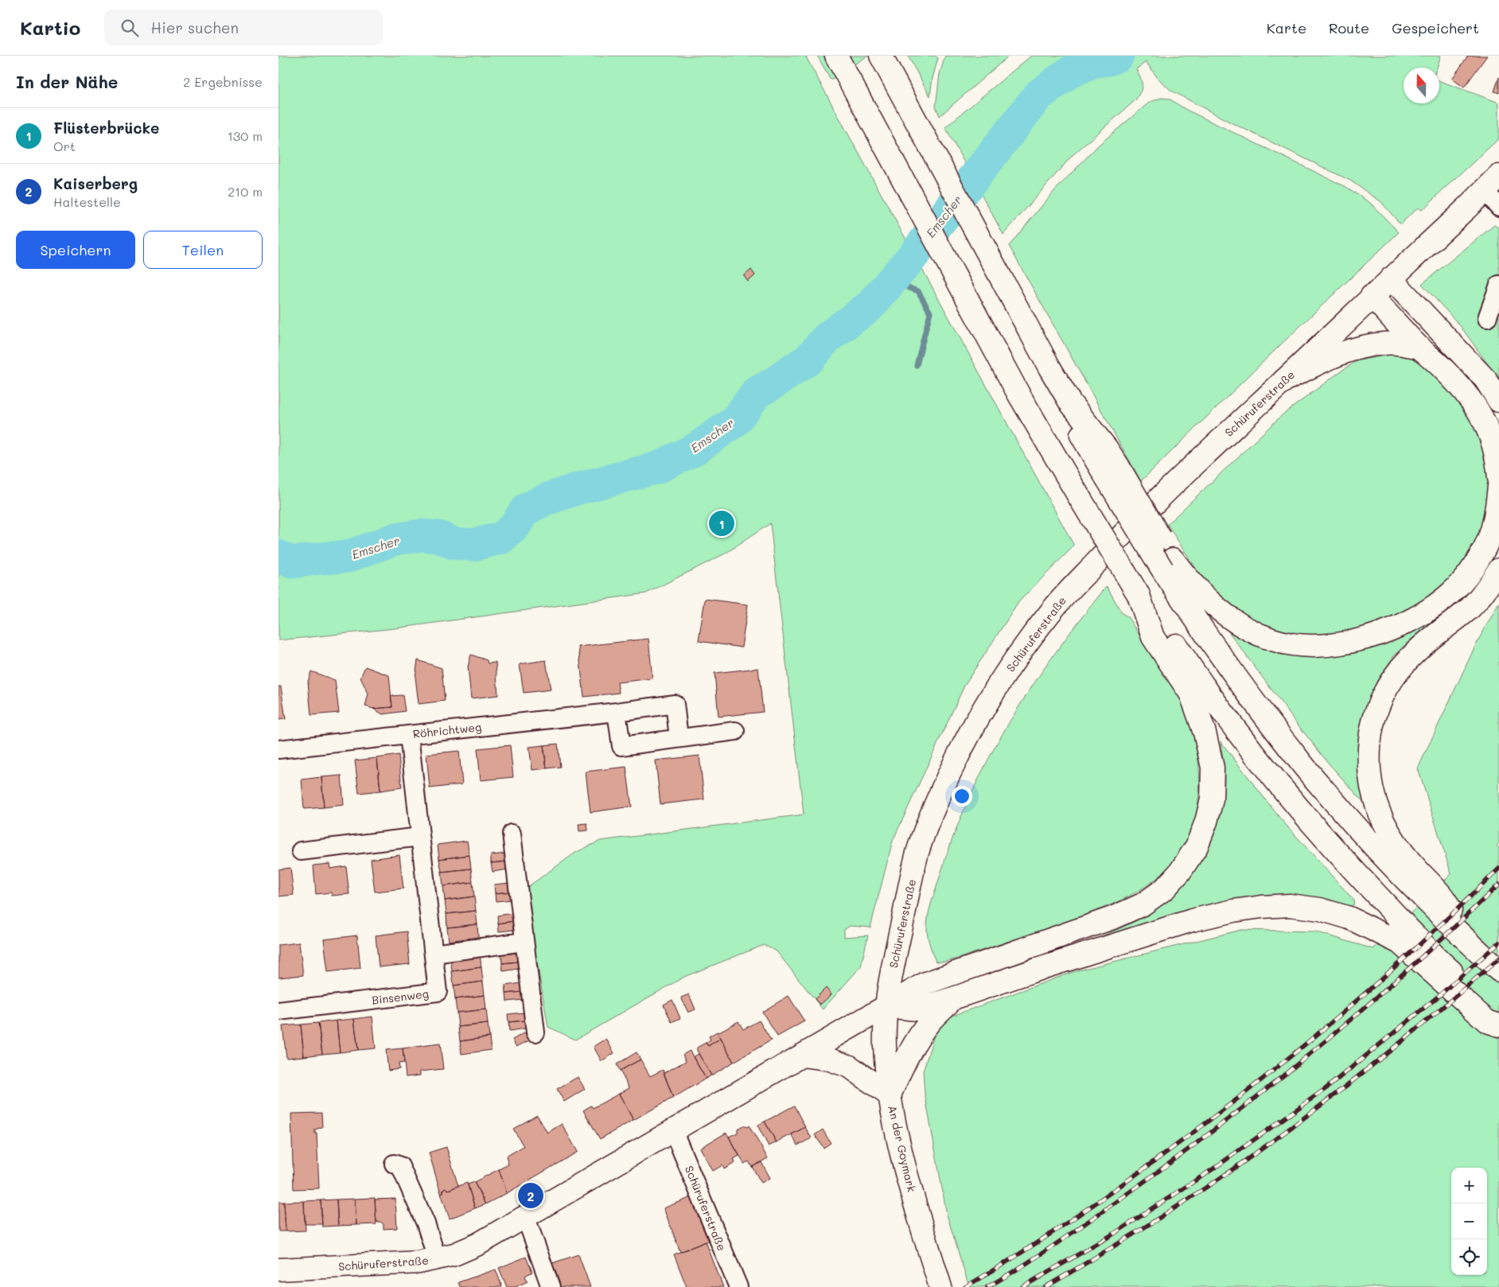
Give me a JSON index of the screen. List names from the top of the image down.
{
  "streets": {
    "main road": ["Schüruferstraße", "An der Goymark"],
    "street": ["Röhrichtweg", "Binsenweg"]
  },
  "crossings": [
    ["Schüruferstraße", "An der Goymark"],
    ["Röhrichtweg", "Binsenweg"]
  ],
  "water": ["Emscher"],
  "north": "top",
  "page": {
    "header": "Kartio",
    "search": "Hier suchen",
    "nav": ["Karte", "Route", "Gespeichert"],
    "heading": ["In der Nähe", "2 Ergebnisse"],
    "list": [
      {
        "mark": "1",
        "name": "Flüsterbrücke",
        "note": "Ort",
        "value": "130 m"
      },
      {
        "mark": "2",
        "name": "Kaiserberg",
        "note": "Haltestelle",
        "value": "210 m"
      }
    ],
    "buttons": ["Speichern", "Teilen"],
    "pins": ["1", "2"],
    "map_buttons": ["+", "−"]
  }
}
